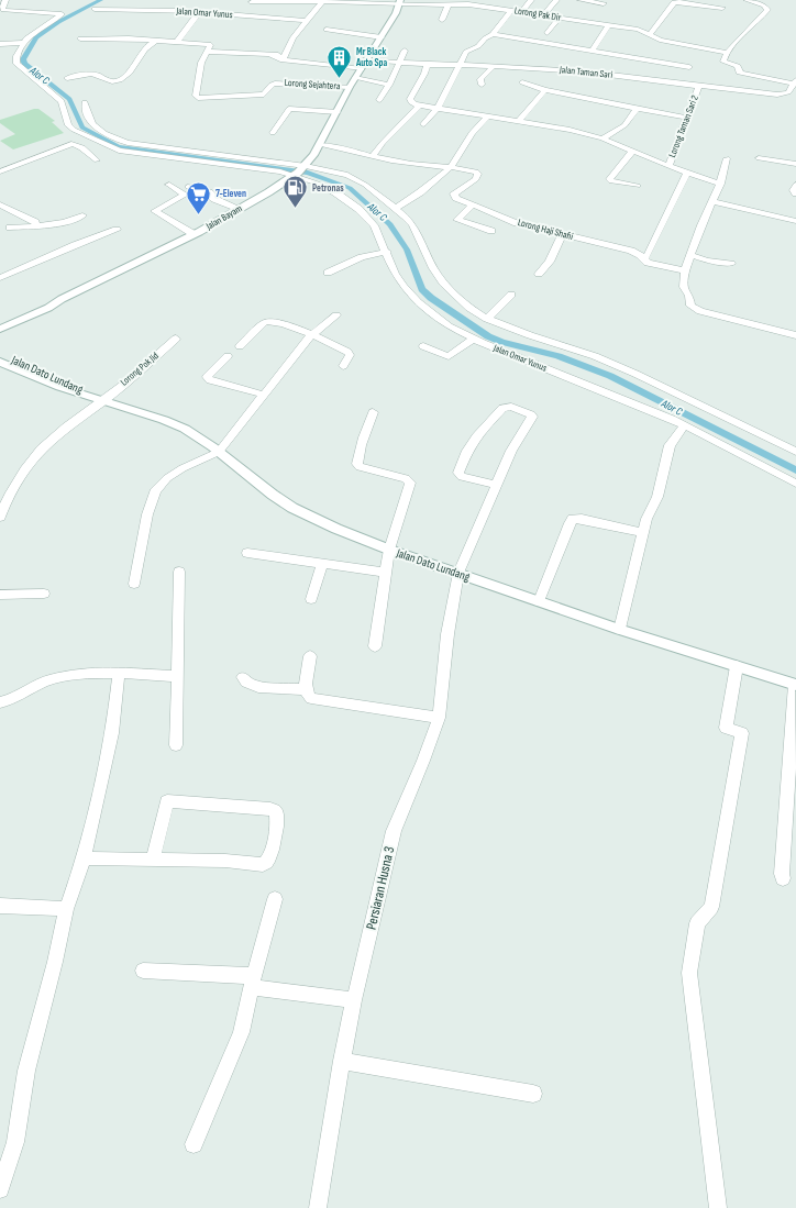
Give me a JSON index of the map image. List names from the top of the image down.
{
  "streets": {
    "main road": ["Jalan Bayam", "Jalan Dato Lundang"],
    "street": [
      "Jalan Omar Yunus",
      "Lorong Pak Dir",
      "Jalan Taman Sari",
      "Lorong Sejahtera",
      "Lorong Taman Sari 2",
      "Lorong Haji Shafii",
      "Lorong Pok Jid",
      "Persiaran Husna 3"
    ]
  },
  "crossings": [
    ["Jalan Omar Yunus", "Jalan Bayam"],
    ["Lorong Pak Dir", "Jalan Bayam"],
    ["Jalan Taman Sari", "Lorong Taman Sari 2"],
    ["Jalan Taman Sari", "Jalan Bayam"],
    ["Lorong Sejahtera", "Jalan Bayam"],
    ["Jalan Bayam", "Lorong Haji Shafii"],
    ["Lorong Pok Jid", "Jalan Dato Lundang"],
    ["Jalan Dato Lundang", "Persiaran Husna 3"]
  ],
  "water": ["Alor C"],
  "places": {
    "building": ["Mr Black Auto Spa"],
    "fuel station": ["Petronas"],
    "supermarket": ["7-Eleven"]
  }
}
